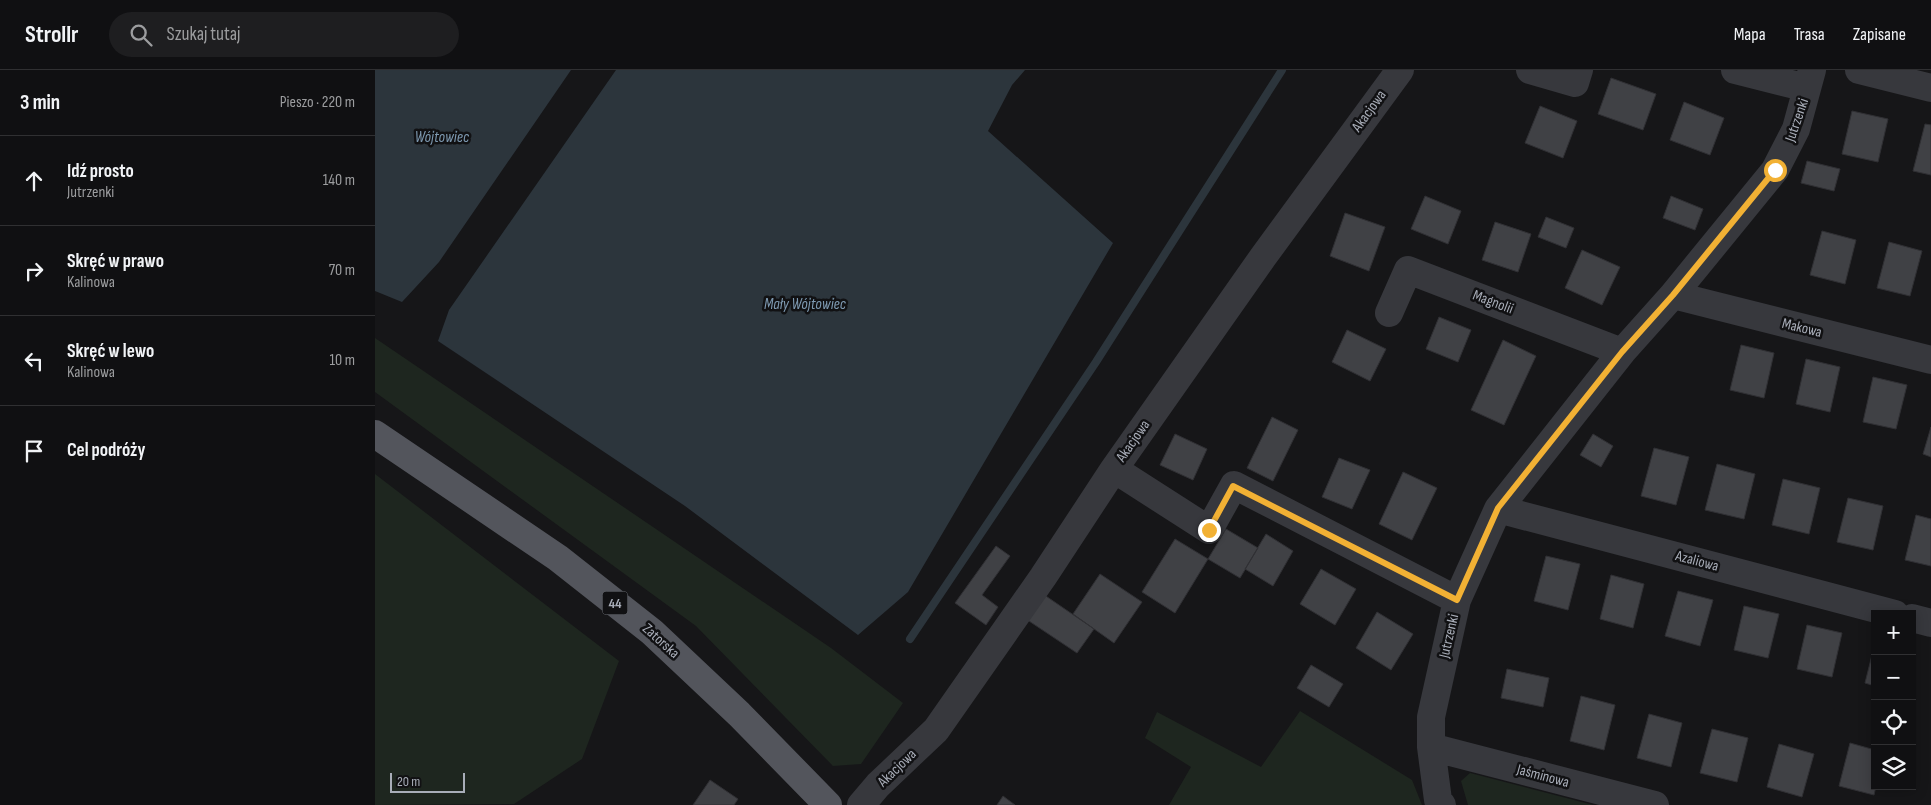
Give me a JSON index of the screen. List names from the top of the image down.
{
  "streets": {
    "main road": ["44", "Zatorska"],
    "street": [
      "Akacjowa",
      "Jutrzenki",
      "Magnolii",
      "Makowa",
      "Azaliowa",
      "Jaśminowa"
    ]
  },
  "crossings": [
    ["Jutrzenki", "Magnolii"],
    ["Jutrzenki", "Makowa"],
    ["Jutrzenki", "Azaliowa"],
    ["Jutrzenki", "Jaśminowa"]
  ],
  "water": ["Wójtowiec", "Mały Wójtowiec"],
  "scale_bar": "20 m",
  "page": {
    "header": "Strollr",
    "search": "Szukaj tutaj",
    "nav": ["Mapa", "Trasa", "Zapisane"],
    "heading": ["3 min", "Pieszo · 220 m"],
    "list": [
      ["Idź prosto", "Jutrzenki", "140 m"],
      ["Skręć w prawo", "Kalinowa", "70 m"],
      ["Skręć w lewo", "Kalinowa", "10 m"],
      "Cel podróży"
    ],
    "map_buttons": ["+", "−"],
    "scale": "20 m"
  }
}
